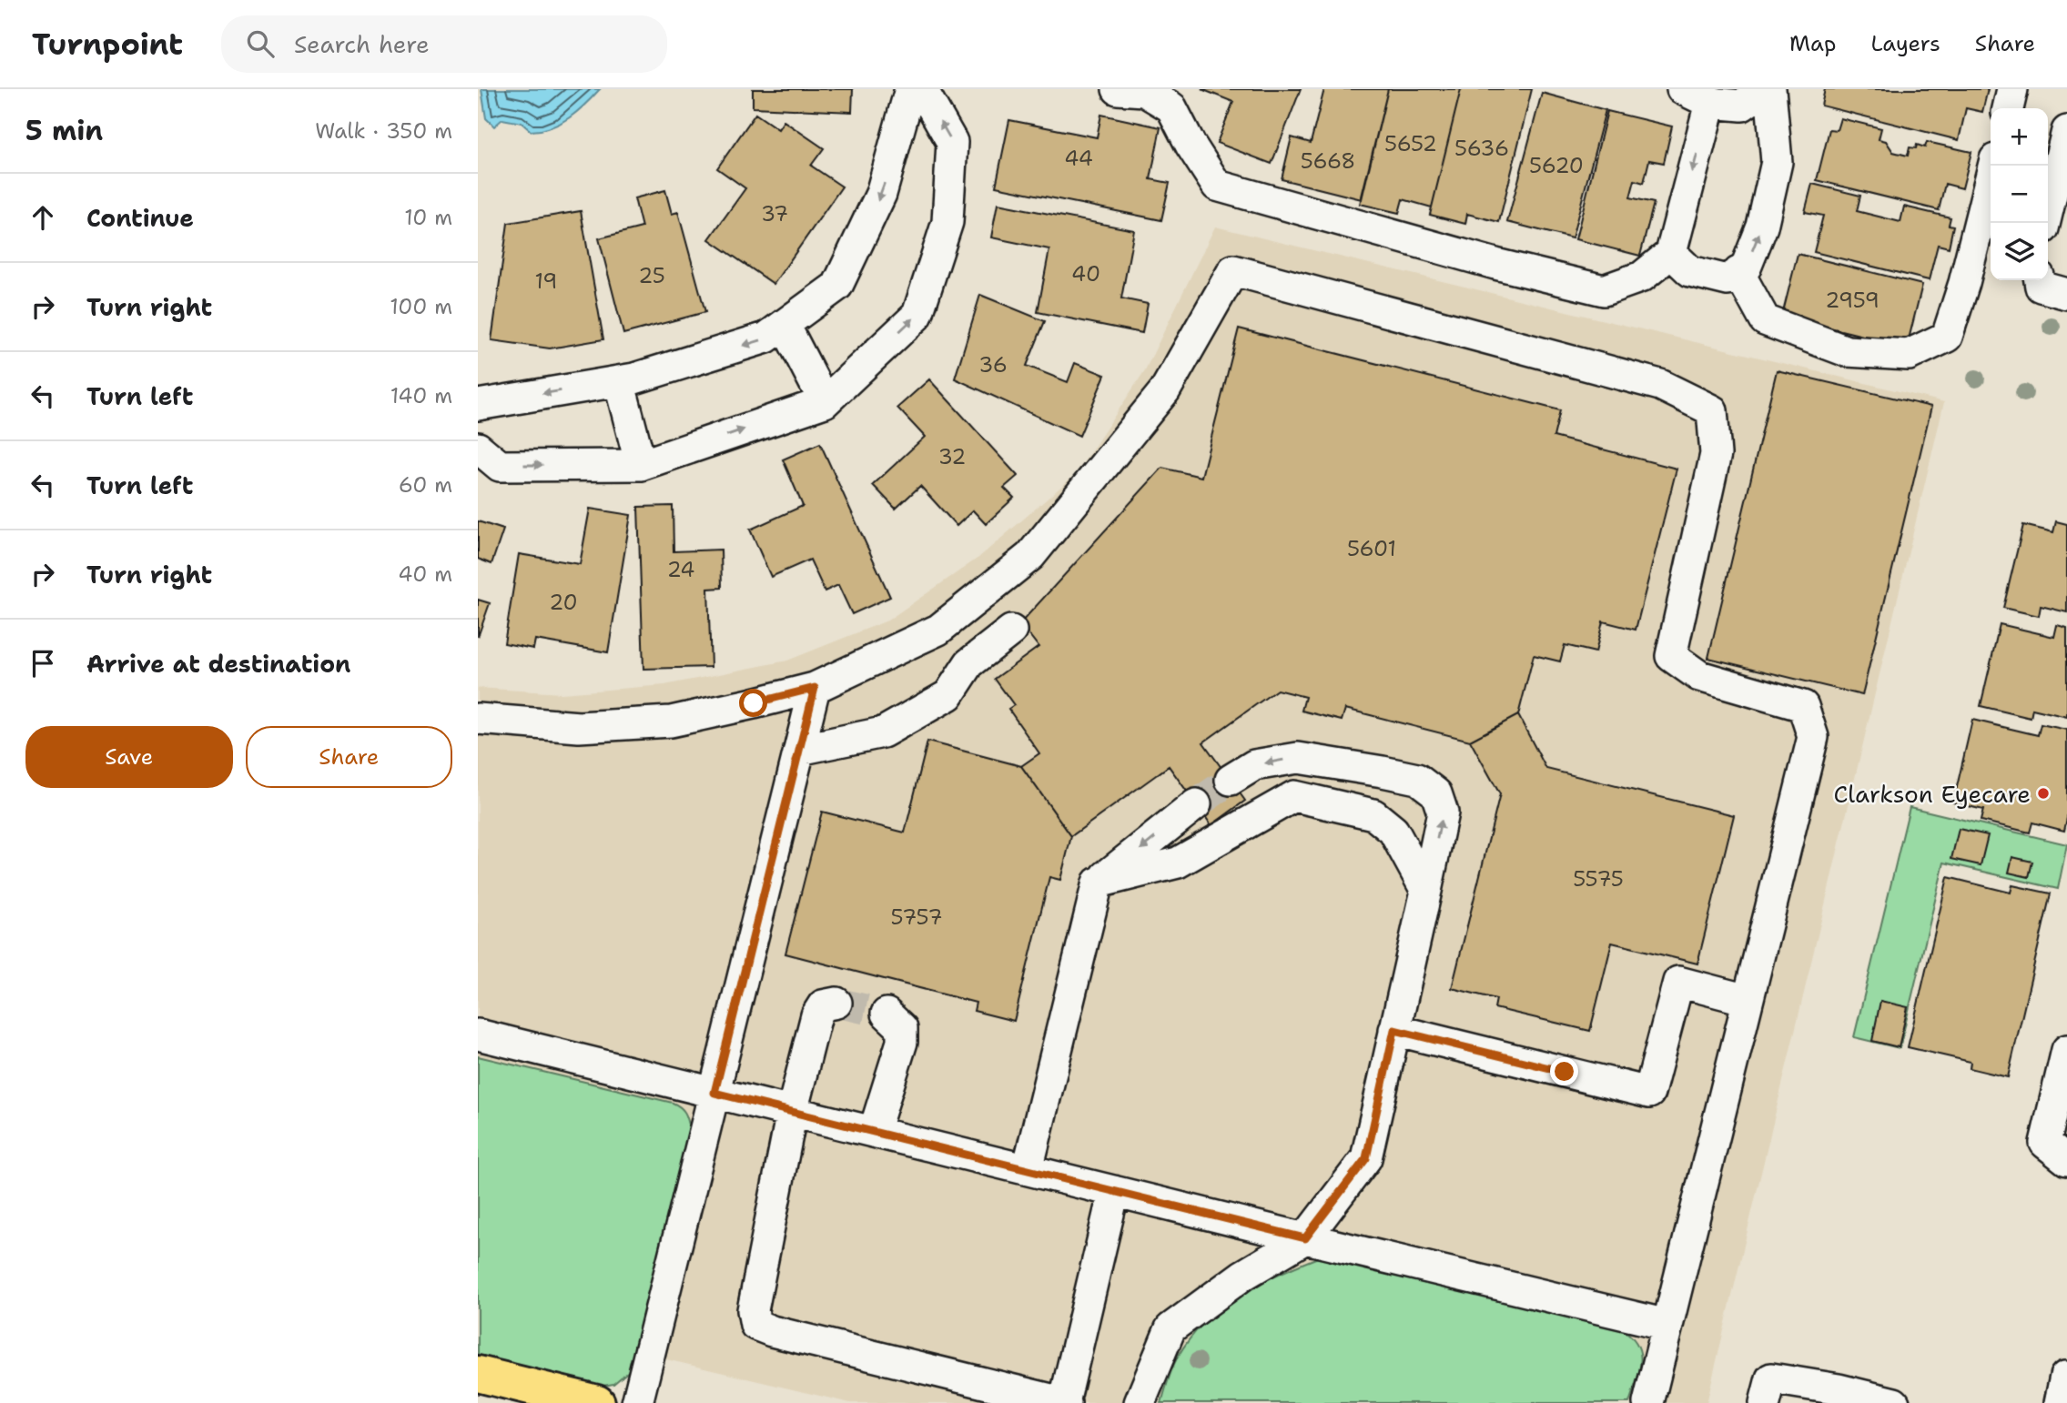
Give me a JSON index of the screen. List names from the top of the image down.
{
  "places": ["Clarkson Eyecare"],
  "house_numbers": [
    "5652",
    "5636",
    "44",
    "5668",
    "5620",
    "37",
    "40",
    "25",
    "19",
    "2959",
    "36",
    "32",
    "5601",
    "24",
    "20",
    "5575",
    "5757"
  ],
  "page": {
    "header": "Turnpoint",
    "search": "Search here",
    "nav": ["Map", "Layers", "Share"],
    "heading": ["5 min", "Walk · 350 m"],
    "map_buttons": ["+", "−"],
    "list": [
      ["Continue", "10 m"],
      ["Turn right", "100 m"],
      ["Turn left", "140 m"],
      ["Turn left", "60 m"],
      ["Turn right", "40 m"],
      "Arrive at destination"
    ],
    "buttons": ["Save", "Share"]
  }
}
